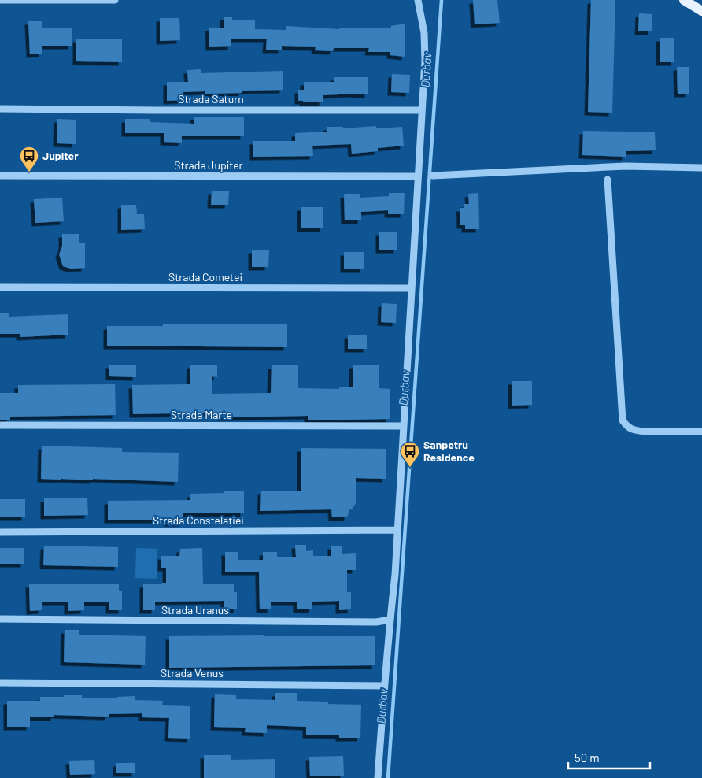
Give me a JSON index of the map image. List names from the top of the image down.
{
  "streets": {
    "street": [
      "Strada Saturn",
      "Strada Jupiter",
      "Strada Cometei",
      "Strada Marte",
      "Strada Constelației",
      "Strada Uranus",
      "Strada Venus"
    ]
  },
  "water": ["Durbav"],
  "places": {
    "bus stop": ["Jupiter", "Sanpetru Residence"]
  },
  "scale_bar": "50 m"
}
